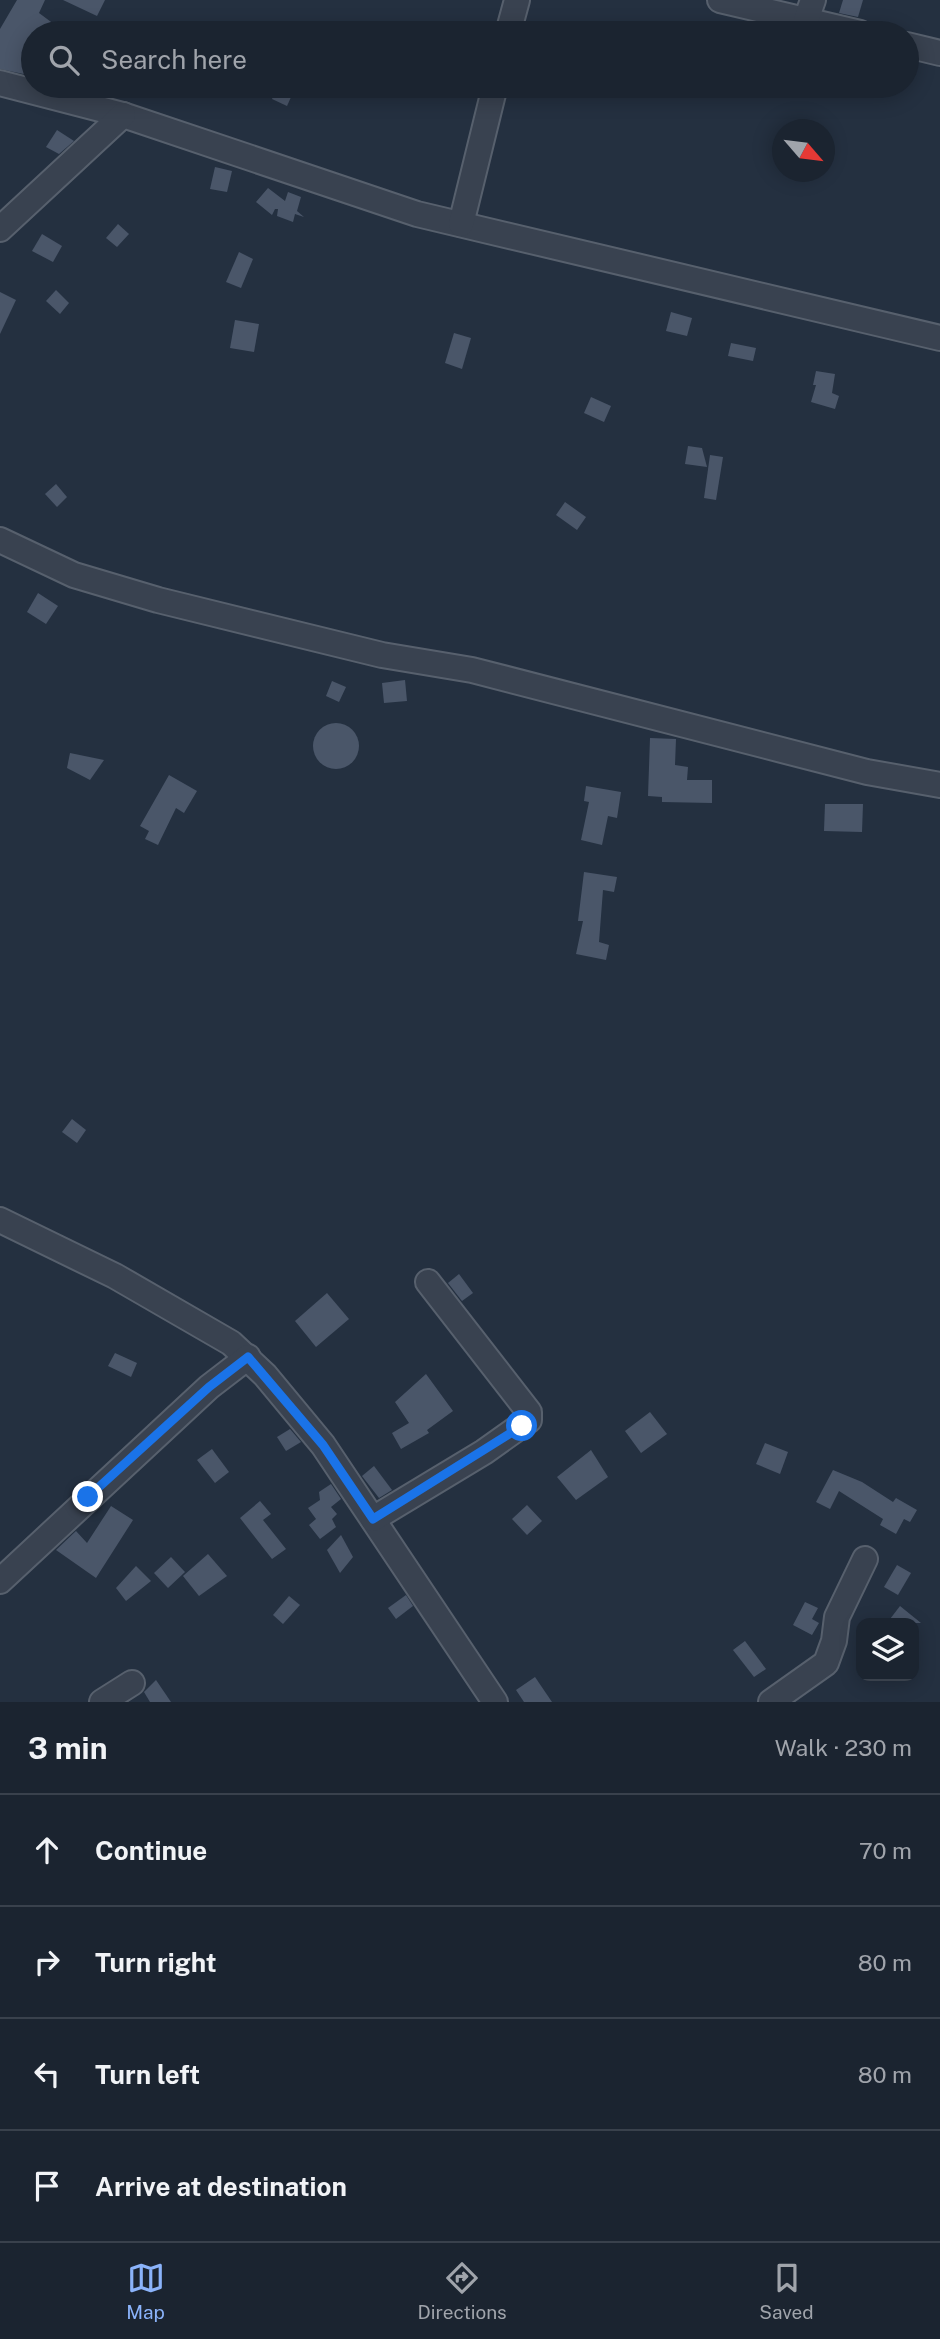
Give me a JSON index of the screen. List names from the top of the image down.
{
  "north": "bottom right",
  "page": {
    "search": "Search here",
    "heading": ["3 min", "Walk · 230 m"],
    "list": [
      ["Continue", "70 m"],
      ["Turn right", "80 m"],
      ["Turn left", "80 m"],
      "Arrive at destination"
    ],
    "nav": ["Map", "Directions", "Saved"]
  }
}
